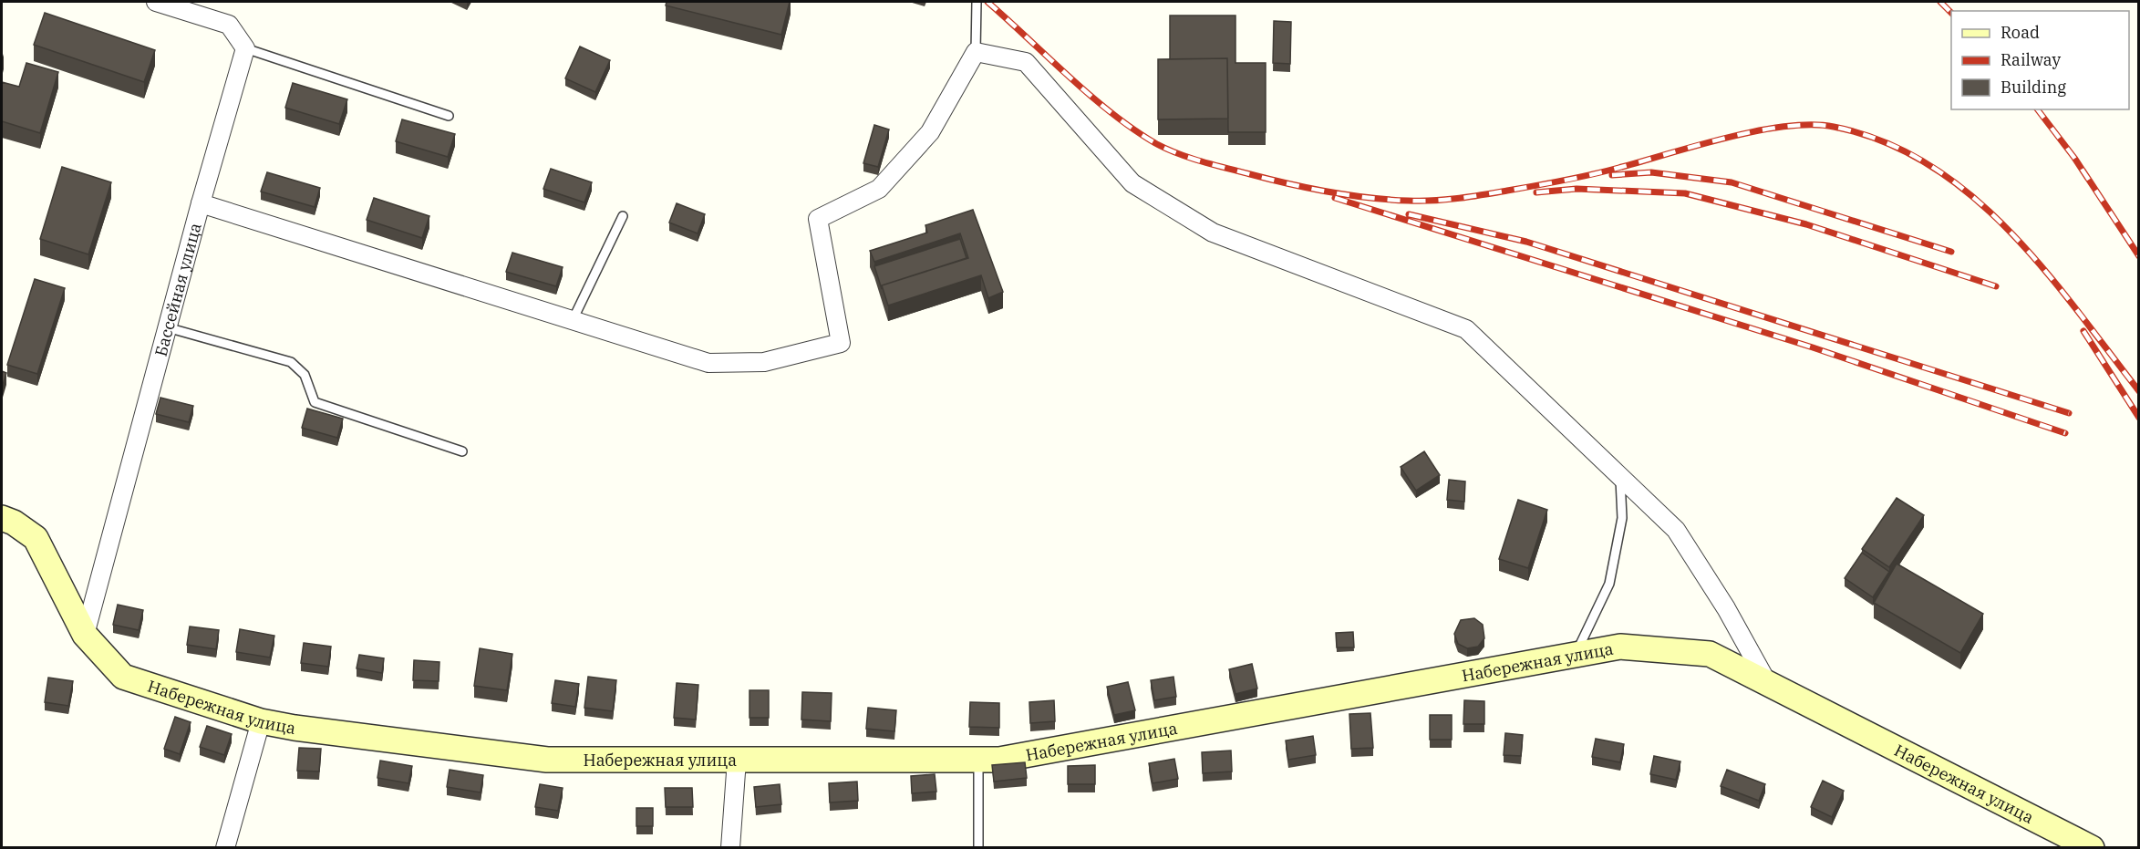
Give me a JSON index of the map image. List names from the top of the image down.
{
  "streets": {
    "street": ["Бассейная улица", "Набережная улица"]
  },
  "crossings": [
    ["Бассейная улица", "Набережная улица"]
  ],
  "legend": ["Road", "Railway", "Building"]
}
